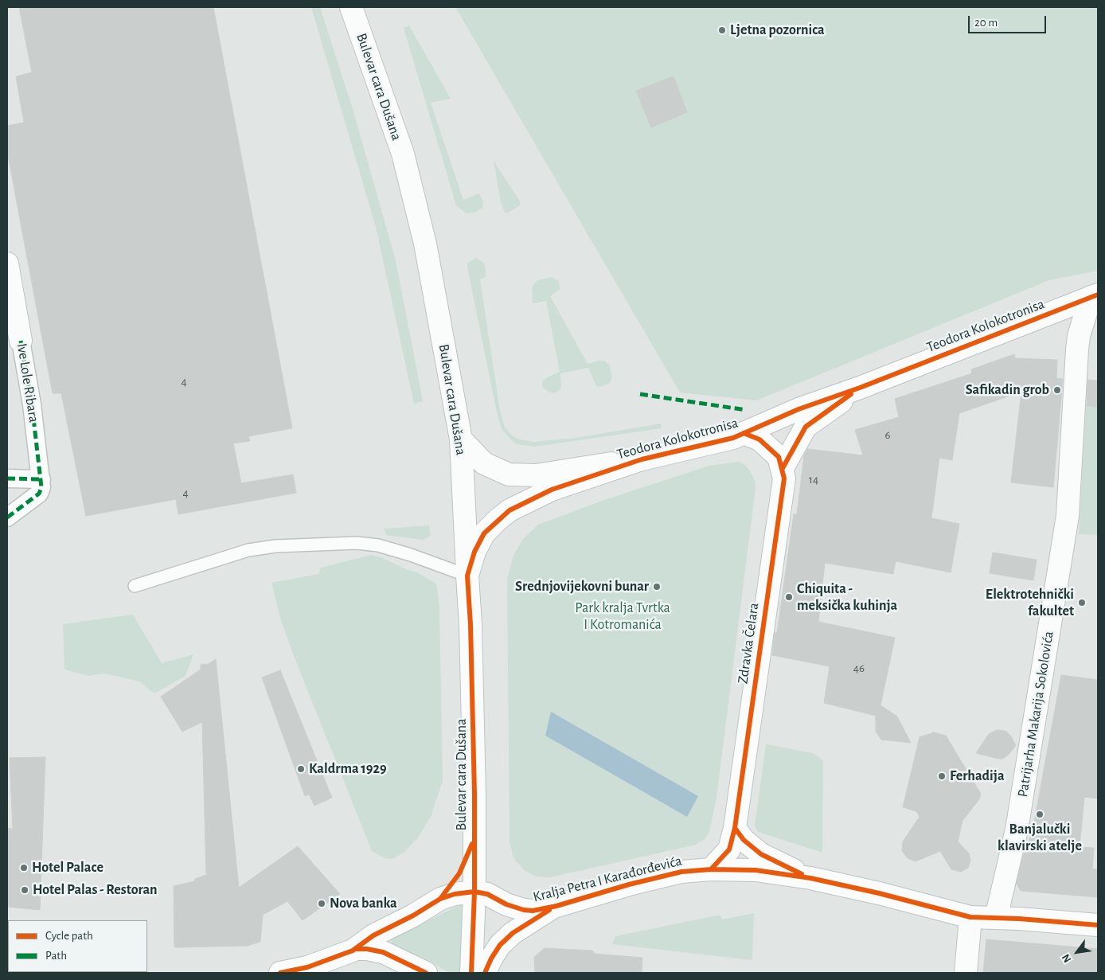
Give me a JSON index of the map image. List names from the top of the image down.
{
  "streets": {
    "main road": [
      "Bulevar cara Dušana",
      "Teodora Kolokotronisa",
      "Ive Lole Ribara",
      "Zdravka Čelara",
      "Patrijarha Makarija Sokolovića",
      "Kralja Petra I Karađorđevića"
    ]
  },
  "crossings": [
    ["Bulevar cara Dušana", "Teodora Kolokotronisa"],
    ["Bulevar cara Dušana", "Kralja Petra I Karađorđevića"],
    ["Teodora Kolokotronisa", "Zdravka Čelara"],
    ["Teodora Kolokotronisa", "Patrijarha Makarija Sokolovića"],
    ["Zdravka Čelara", "Kralja Petra I Karađorđevića"],
    ["Patrijarha Makarija Sokolovića", "Kralja Petra I Karađorđevića"]
  ],
  "parks": ["Park kralja Tvrtka I Kotromanića"],
  "places": [
    "Ljetna pozornica",
    "Safikadin grob",
    "Srednjovijekovni bunar",
    "Chiquita - meksička kuhinja",
    "Elektrotehnički fakultet",
    "Kaldrma 1929",
    "Ferhadija",
    "Banjalučki klavirski atelje",
    "Hotel Palace",
    "Hotel Palas - Restoran",
    "Nova banka"
  ],
  "house_numbers": [
    "4",
    "6",
    "14",
    "4",
    "46"
  ],
  "legend": ["Cycle path", "Path"],
  "scale_bar": "20 m",
  "north": "bottom left"
}
